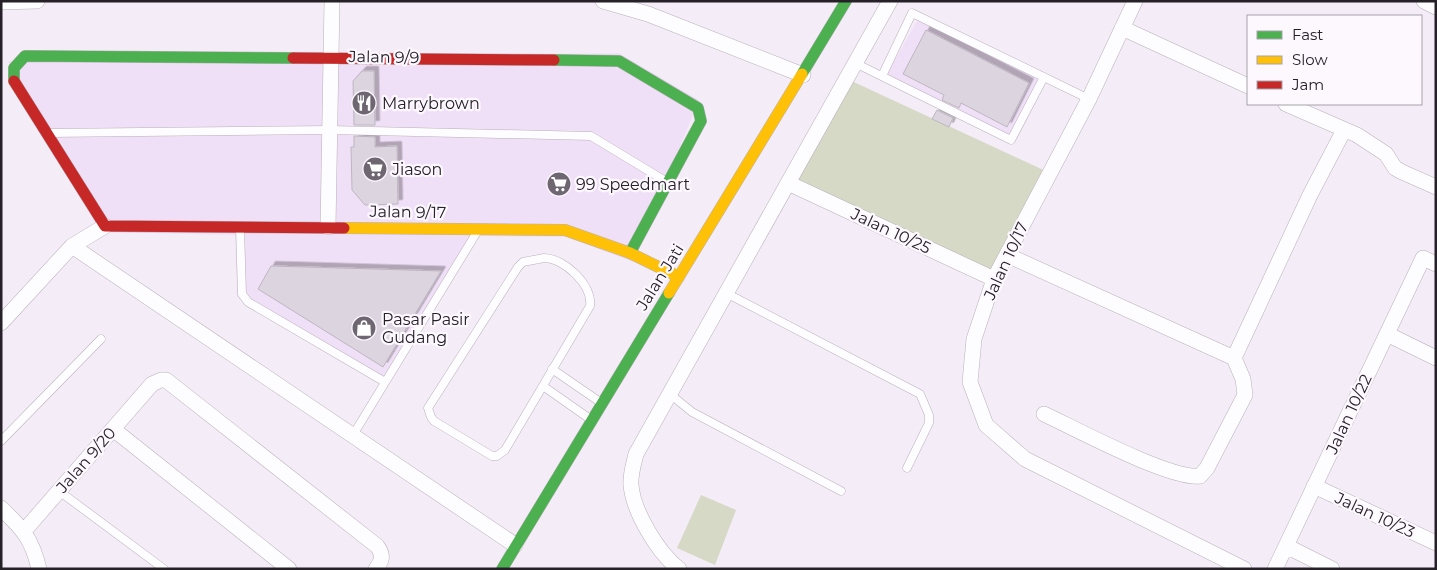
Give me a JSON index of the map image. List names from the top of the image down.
{
  "streets": {
    "street": [
      "Jalan 9/9",
      "Jalan 9/17",
      "Jalan 10/25",
      "Jalan 10/17",
      "Jalan Jati",
      "Jalan 10/22",
      "Jalan 9/20",
      "Jalan 10/23"
    ]
  },
  "crossings": [
    ["Jalan 9/9", "Jalan 9/17"],
    ["Jalan 9/17", "Jalan Jati"],
    ["Jalan 10/25", "Jalan 10/17"],
    ["Jalan 10/22", "Jalan 10/23"]
  ],
  "places": {
    "restaurant": ["Marrybrown"],
    "supermarket": ["Jiason", "99 Speedmart"],
    "shop": ["Pasar Pasir Gudang"]
  },
  "legend": ["Fast", "Slow", "Jam"]
}
